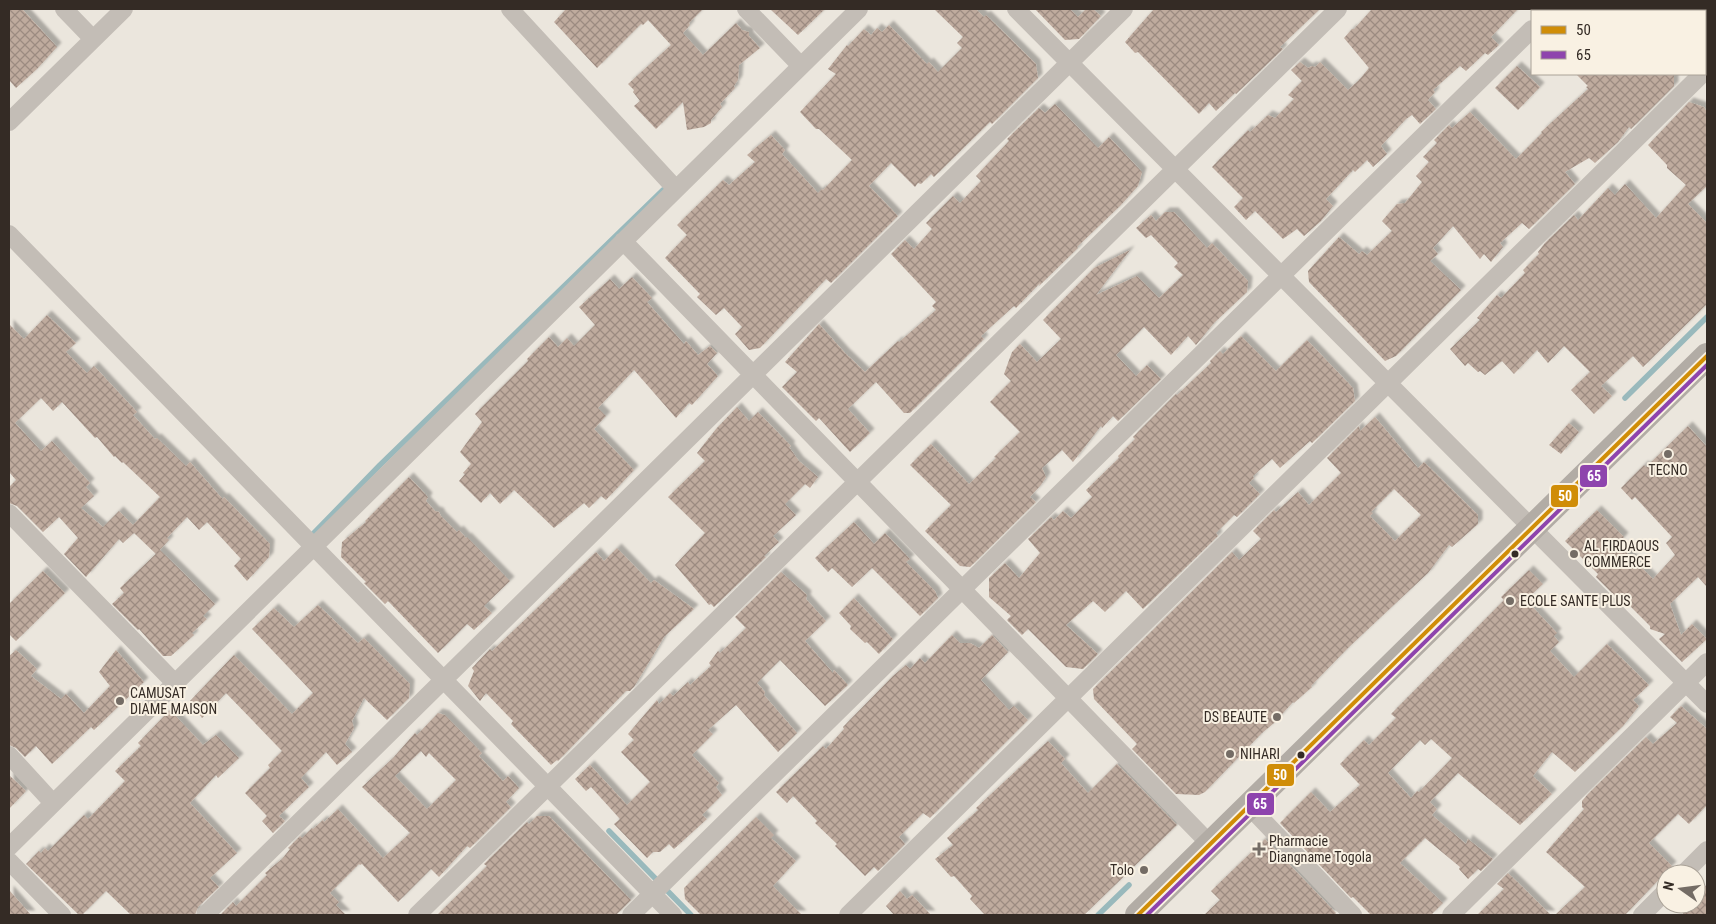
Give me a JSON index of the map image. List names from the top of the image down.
{
  "places": {
    "other": [
      "TECNO",
      "AL FIRDAOUS COMMERCE",
      "ECOLE SANTE PLUS",
      "CAMUSAT DIAME MAISON",
      "DS BEAUTE",
      "NIHARI",
      "Tolo"
    ],
    "health": ["Pharmacie Diangname Togola"]
  },
  "lines": ["transit line 50", "transit line 65"],
  "legend": ["50", "65"],
  "north": "left"
}
